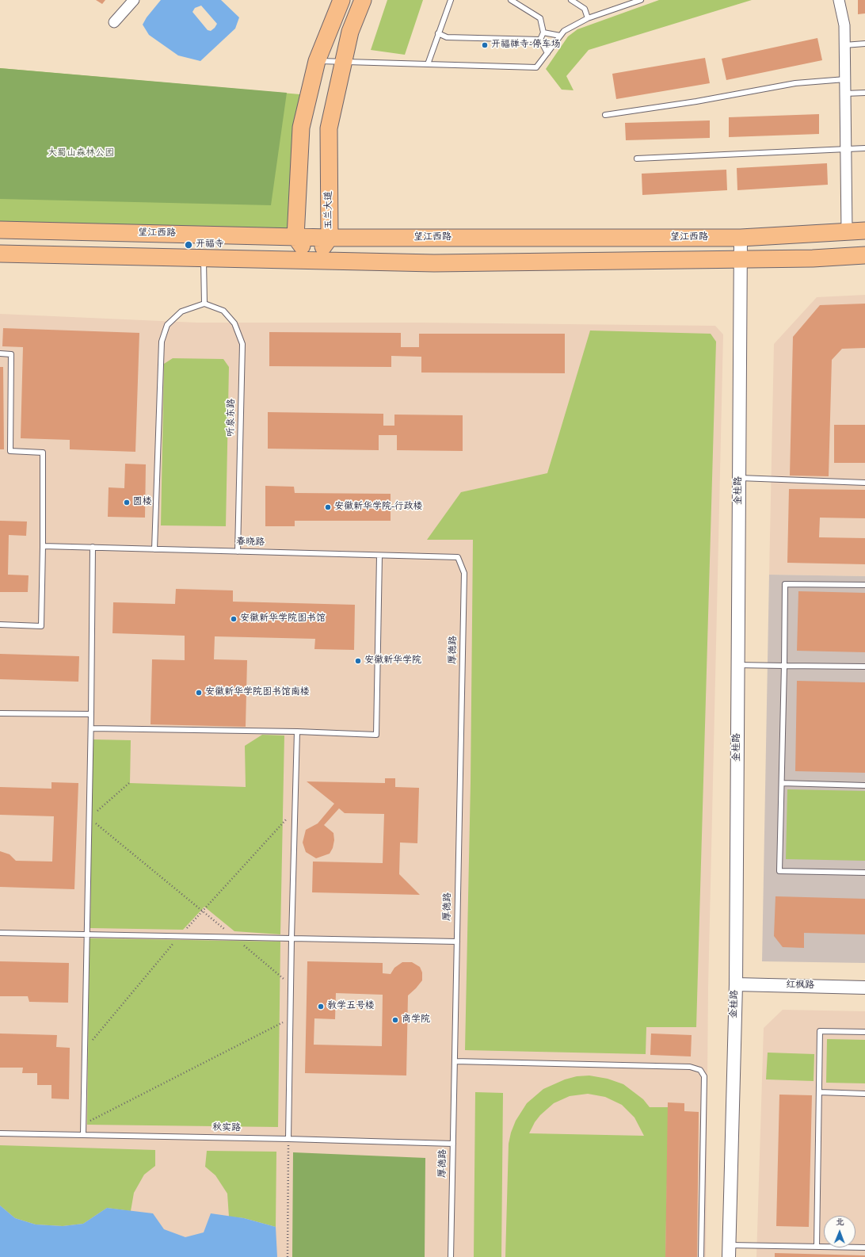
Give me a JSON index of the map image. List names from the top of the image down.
{
  "streets": {
    "main road": ["玉兰大道", "望江西路"],
    "street": ["金桂路", "红枫路"],
    "lane": [
      "听泉东路",
      "春晓路",
      "厚德路",
      "秋实路"
    ]
  },
  "crossings": [
    ["玉兰大道", "望江西路"],
    ["望江西路", "金桂路"],
    ["听泉东路", "春晓路"],
    ["金桂路", "红枫路"],
    ["春晓路", "厚德路"],
    ["厚德路", "秋实路"]
  ],
  "parks": ["大蜀山森林公园"],
  "places": [
    "开福禅寺-停车场",
    "开福寺",
    "圆楼",
    "安徽新华学院-行政楼",
    "安徽新华学院图书馆",
    "安徽新华学院",
    "安徽新华学院图书馆南楼",
    "教学五号楼",
    "商学院"
  ],
  "north": "top"
}
